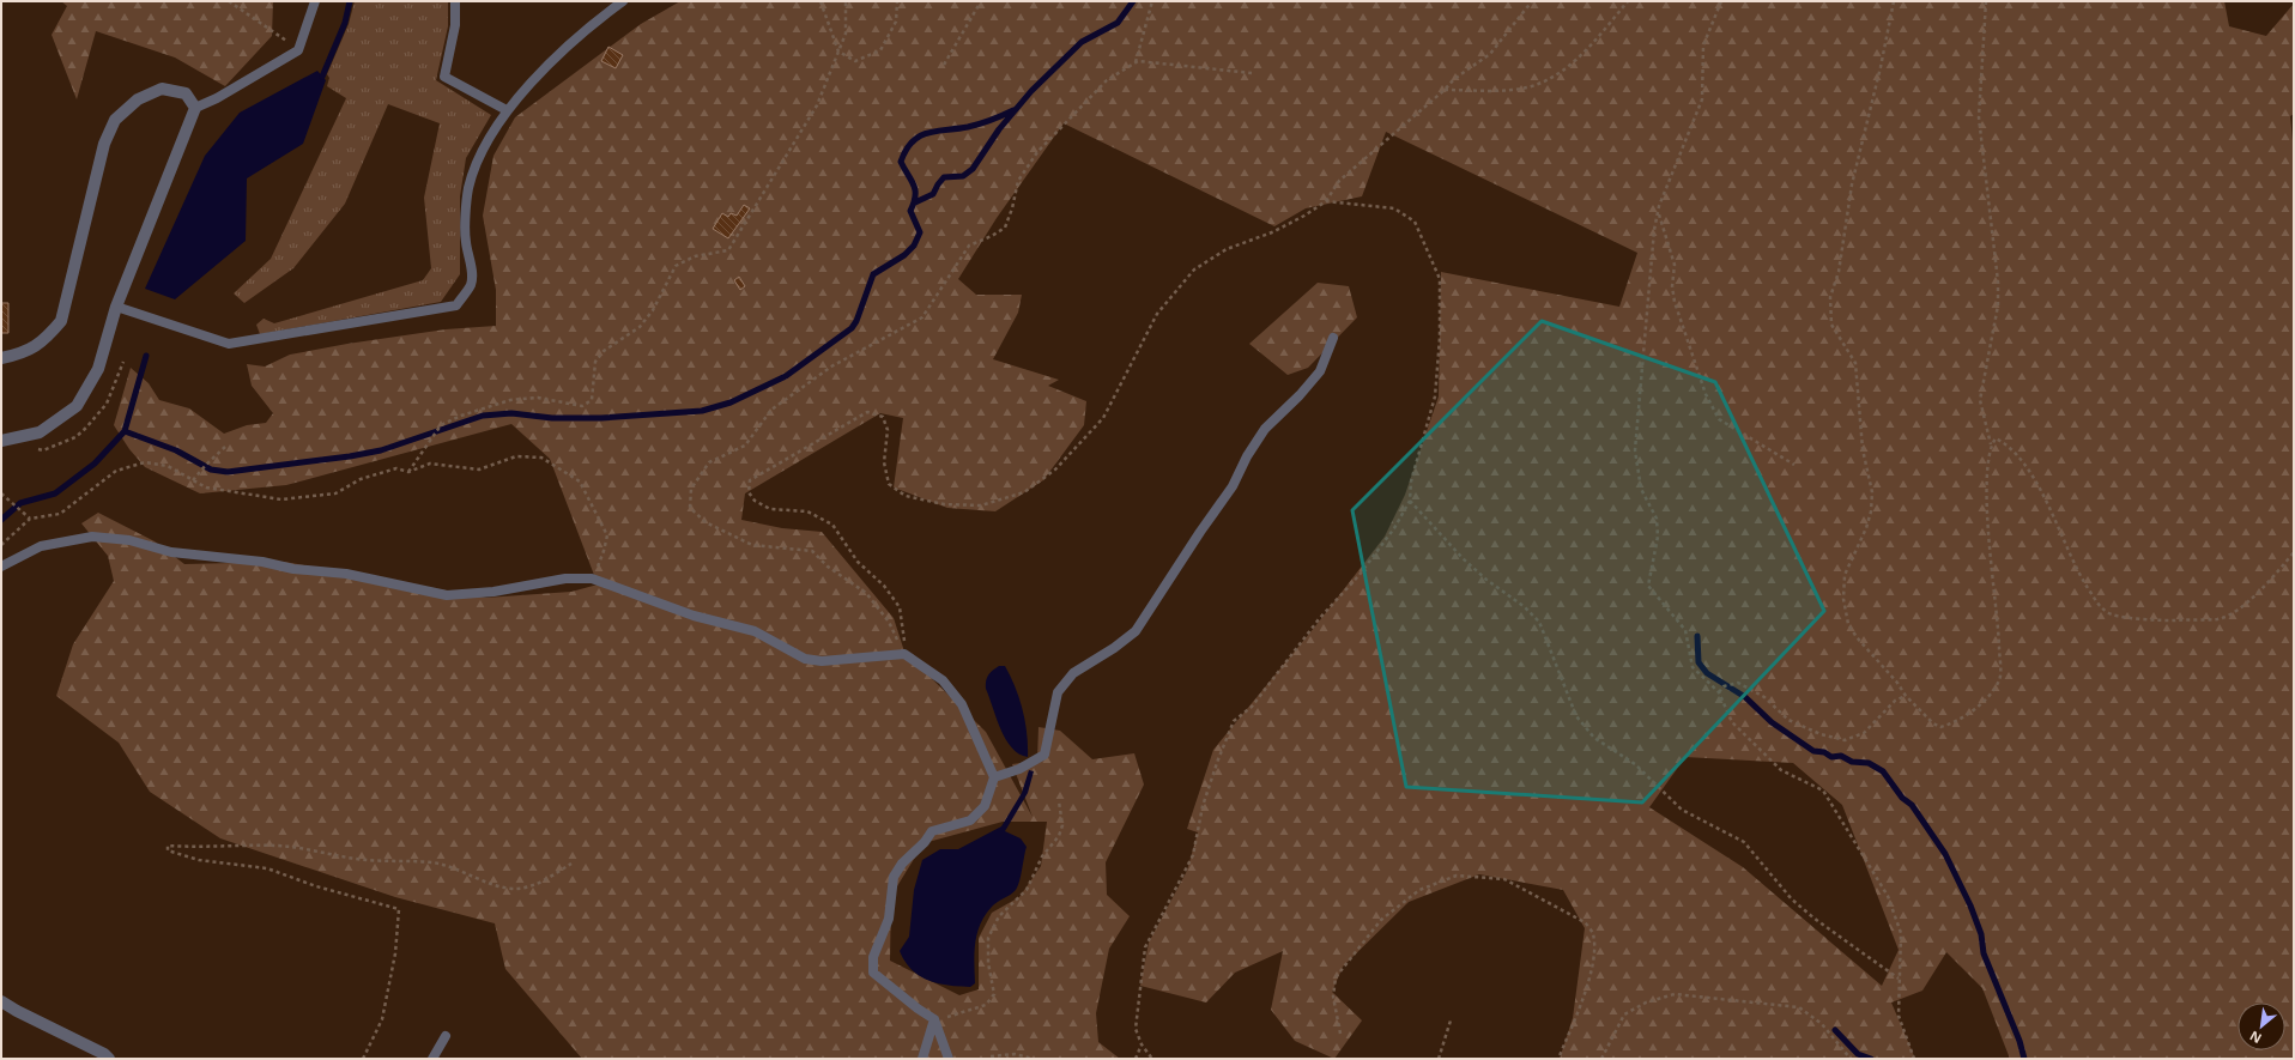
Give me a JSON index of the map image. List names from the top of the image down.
{
  "north": "bottom left"
}
